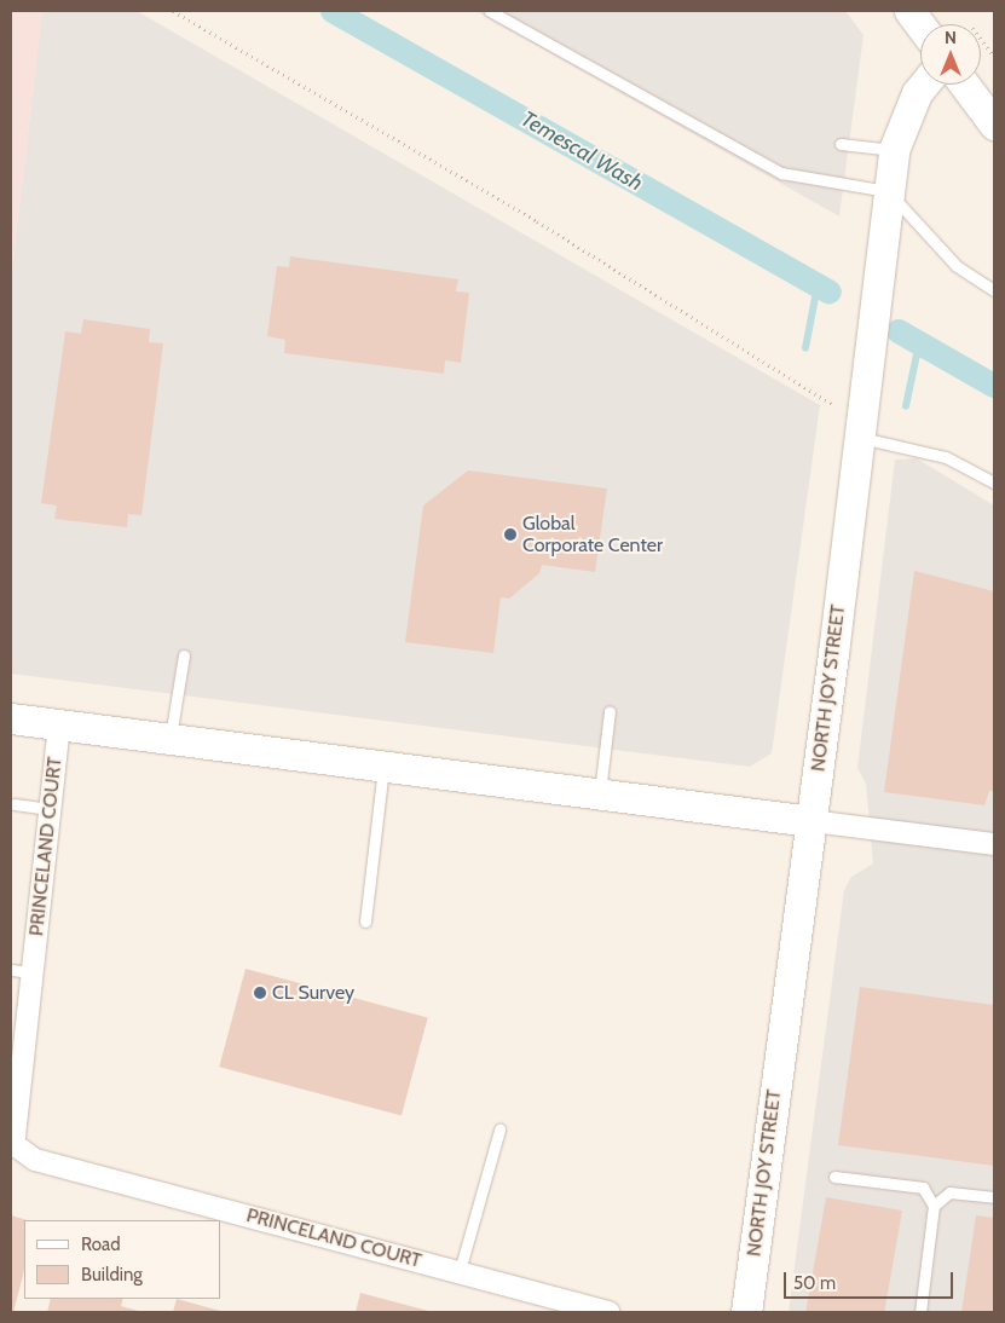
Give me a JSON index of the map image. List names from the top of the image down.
{
  "streets": {
    "street": ["NORTH JOY STREET", "PRINCELAND COURT"]
  },
  "water": ["Temescal Wash"],
  "places": ["Global Corporate Center", "CL Survey"],
  "legend": ["Road", "Building"],
  "scale_bar": "50 m",
  "north": "top"
}
